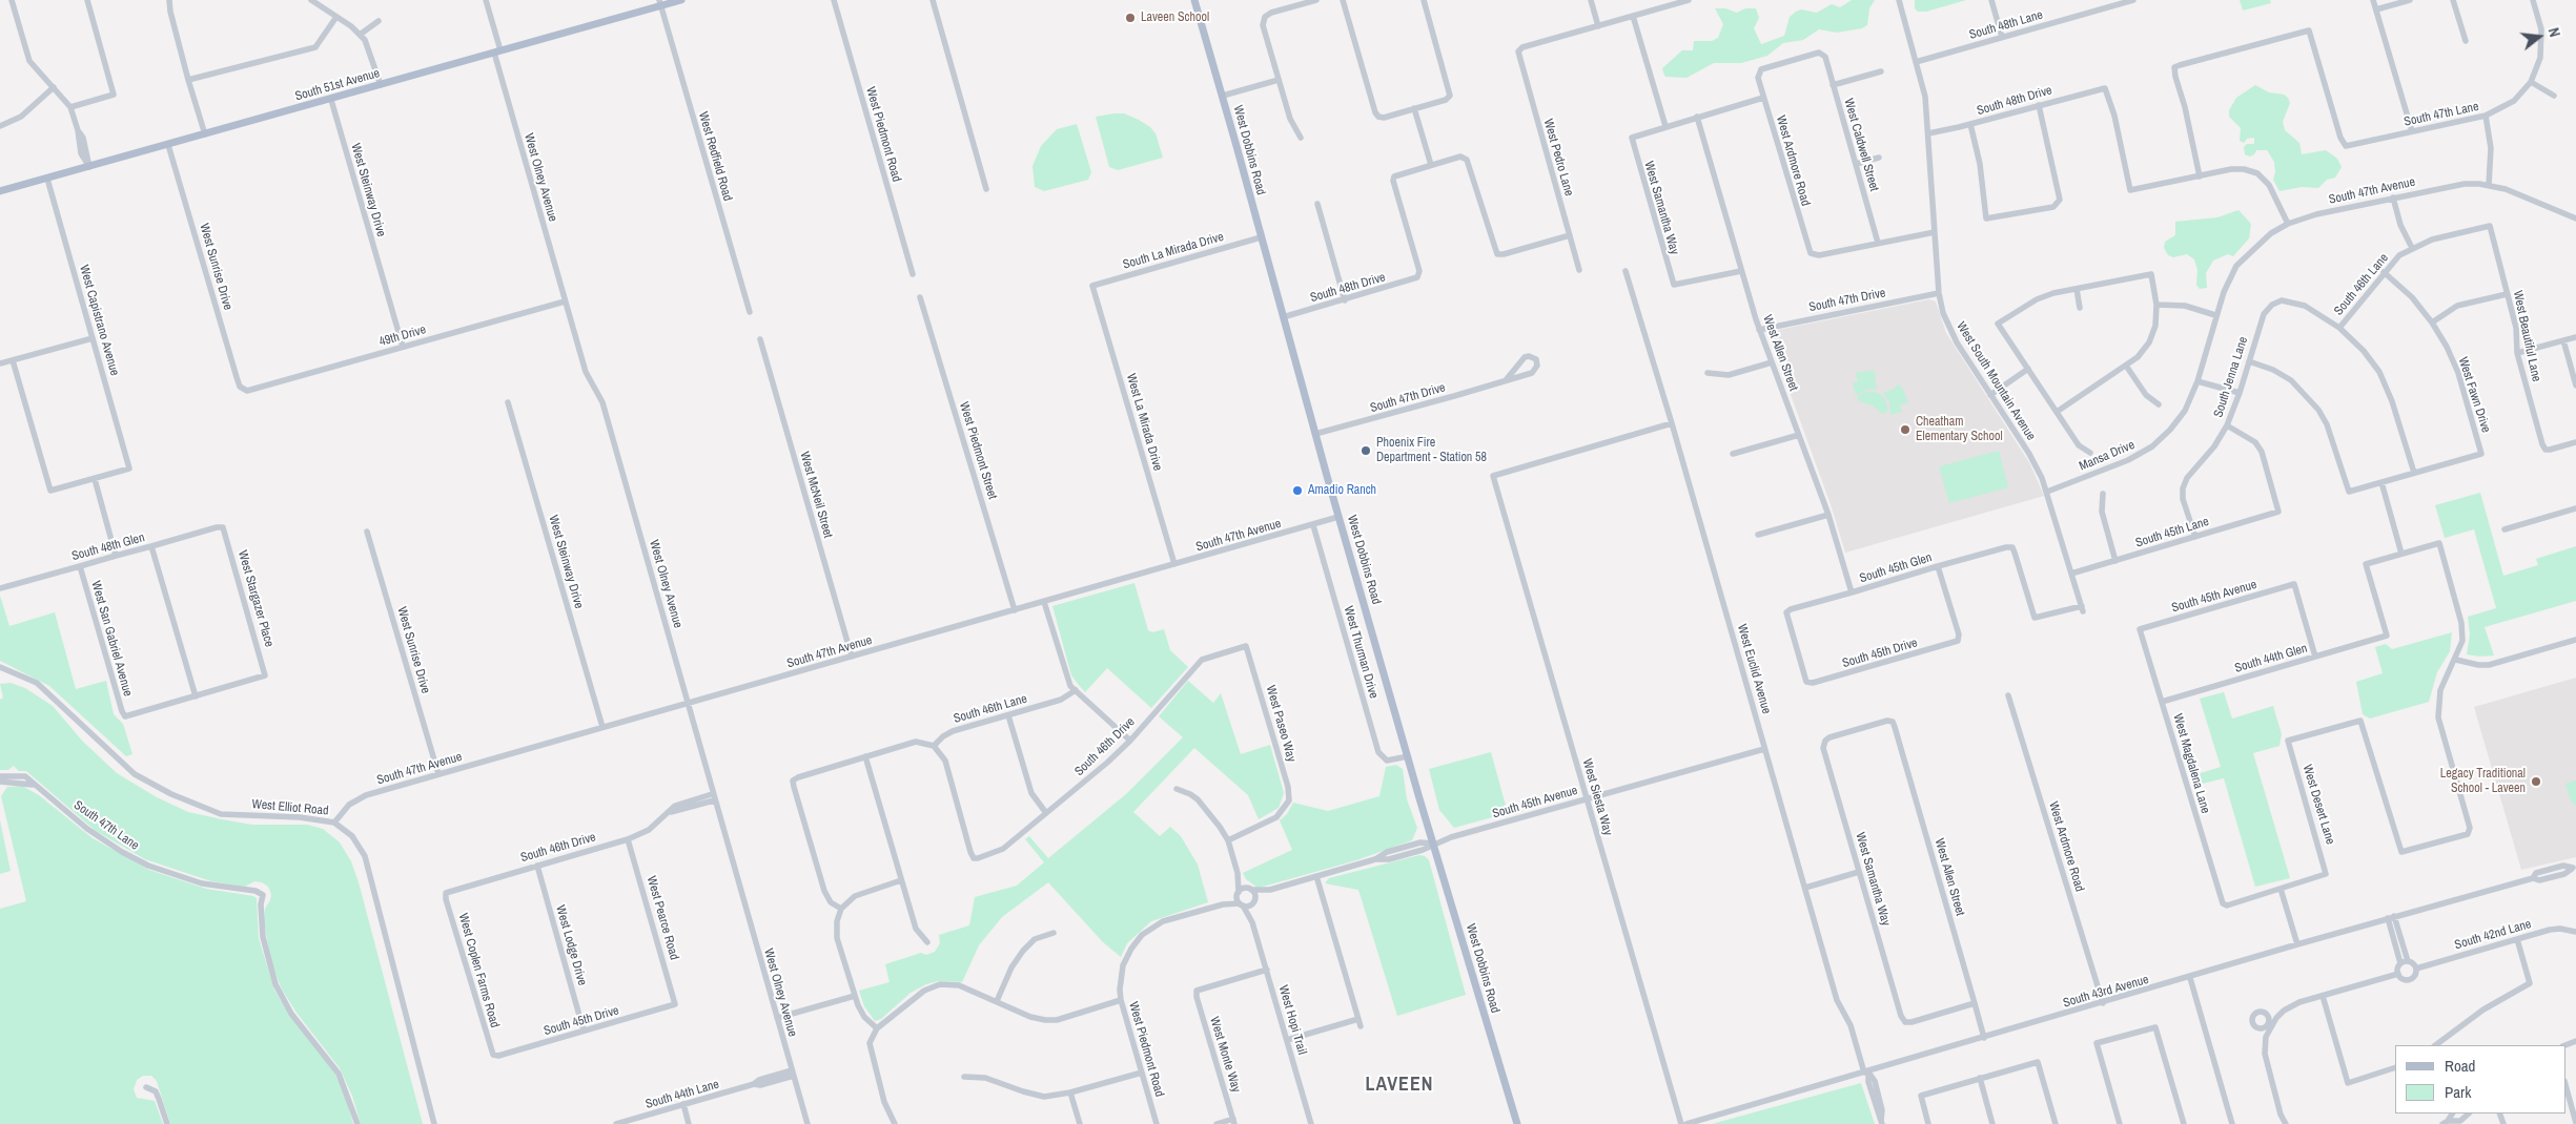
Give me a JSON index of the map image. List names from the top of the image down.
{
  "streets": {
    "main road": ["South 51st Avenue", "West Dobbins Road"],
    "street": [
      "South 48th Lane",
      "South 48th Drive",
      "South 47th Lane",
      "West Piedmont Road",
      "West Caldwell Street",
      "West Redfield Road",
      "West Pedro Lane",
      "West Ardmore Road",
      "West Olney Avenue",
      "West Steinway Drive",
      "South 47th Avenue",
      "West Samantha Way",
      "South La Mirada Drive",
      "West Sunrise Drive",
      "South 46th Lane",
      "South 47th Drive",
      "West Capistrano Avenue",
      "49th Drive",
      "West Beautiful Lane",
      "West Allen Street",
      "South Jenna Lane",
      "West South Mountain Avenue",
      "West Fawn Drive",
      "West La Mirada Drive",
      "West Piedmont Street",
      "Mansa Drive",
      "West McNeil Street",
      "South 45th Lane",
      "South 48th Glen",
      "South 45th Glen",
      "South 45th Avenue",
      "West Stargazer Place",
      "West San Gabriel Avenue",
      "West Thurman Drive",
      "South 45th Drive",
      "South 44th Glen",
      "West Euclid Avenue",
      "West Paseo Way",
      "South 46th Drive",
      "West Magdalena Lane",
      "West Siesta Way",
      "West Desert Lane",
      "West Elliot Road",
      "West Pearce Road",
      "South 42nd Lane",
      "West Lodge Drive",
      "West Coplen Farms Road",
      "South 43rd Avenue",
      "West Hopi Trail",
      "West Monte Way",
      "South 44th Lane"
    ]
  },
  "crossings": [
    ["South 48th Lane", "West South Mountain Avenue"],
    ["South 51st Avenue", "West Redfield Road"],
    ["South 51st Avenue", "West Olney Avenue"],
    ["South 51st Avenue", "West Steinway Drive"],
    ["South 51st Avenue", "West Sunrise Drive"],
    ["South 51st Avenue", "West Capistrano Avenue"],
    ["South 48th Drive", "South 47th Lane"],
    ["South 48th Drive", "West Dobbins Road"],
    ["South 48th Drive", "West South Mountain Avenue"],
    ["West Caldwell Street", "West Ardmore Road"],
    ["West Dobbins Road", "South 47th Avenue"],
    ["West Dobbins Road", "South La Mirada Drive"],
    ["West Dobbins Road", "South 47th Drive"],
    ["West Dobbins Road", "South 45th Avenue"],
    ["West Dobbins Road", "West Thurman Drive"],
    ["West Ardmore Road", "South 43rd Avenue"],
    ["West Olney Avenue", "South 47th Avenue"],
    ["West Olney Avenue", "49th Drive"],
    ["West Olney Avenue", "South 46th Drive"],
    ["West Olney Avenue", "South 44th Lane"],
    ["West Steinway Drive", "South 47th Avenue"],
    ["West Steinway Drive", "49th Drive"],
    ["South 47th Avenue", "West Sunrise Drive"],
    ["South 47th Avenue", "West La Mirada Drive"],
    ["South 47th Avenue", "West Piedmont Street"],
    ["South 47th Avenue", "Mansa Drive"],
    ["South 47th Avenue", "West McNeil Street"],
    ["South 47th Avenue", "West Thurman Drive"],
    ["South 47th Avenue", "West Elliot Road"],
    ["West Samantha Way", "West Allen Street"],
    ["South La Mirada Drive", "West La Mirada Drive"],
    ["West Sunrise Drive", "49th Drive"],
    ["South 46th Lane", "West Beautiful Lane"],
    ["South 46th Lane", "South Jenna Lane"],
    ["South 46th Lane", "West Fawn Drive"],
    ["South 46th Lane", "South 46th Drive"],
    ["South 47th Drive", "West Allen Street"],
    ["South 47th Drive", "West South Mountain Avenue"],
    ["West Allen Street", "South 45th Glen"],
    ["West Allen Street", "South 43rd Avenue"],
    ["South Jenna Lane", "South 45th Lane"],
    ["West South Mountain Avenue", "Mansa Drive"],
    ["West South Mountain Avenue", "South 45th Lane"],
    ["West South Mountain Avenue", "South 45th Glen"],
    ["South 48th Glen", "West Stargazer Place"],
    ["South 48th Glen", "West San Gabriel Avenue"],
    ["South 45th Glen", "South 45th Drive"],
    ["South 45th Avenue", "South 44th Glen"],
    ["South 45th Avenue", "West Euclid Avenue"],
    ["South 45th Avenue", "West Magdalena Lane"],
    ["South 45th Avenue", "West Siesta Way"],
    ["South 45th Avenue", "West Hopi Trail"],
    ["West Stargazer Place", "West San Gabriel Avenue"],
    ["South 45th Drive", "West Pearce Road"],
    ["South 45th Drive", "West Lodge Drive"],
    ["South 45th Drive", "West Coplen Farms Road"],
    ["South 44th Glen", "West Magdalena Lane"],
    ["West Euclid Avenue", "West Siesta Way"],
    ["West Euclid Avenue", "South 43rd Avenue"],
    ["West Paseo Way", "South 46th Drive"],
    ["West Paseo Way", "West Hopi Trail"],
    ["South 46th Drive", "West Pearce Road"],
    ["South 46th Drive", "West Lodge Drive"],
    ["South 46th Drive", "West Coplen Farms Road"],
    ["West Magdalena Lane", "West Desert Lane"],
    ["West Hopi Trail", "West Monte Way"]
  ],
  "districts": ["LAVEEN"],
  "places": [
    "Laveen School",
    "Cheatham Elementary School",
    "Phoenix Fire Department - Station 58",
    "Amadio Ranch",
    "Legacy Traditional School - Laveen"
  ],
  "legend": ["Road", "Park"],
  "north": "right"
}
